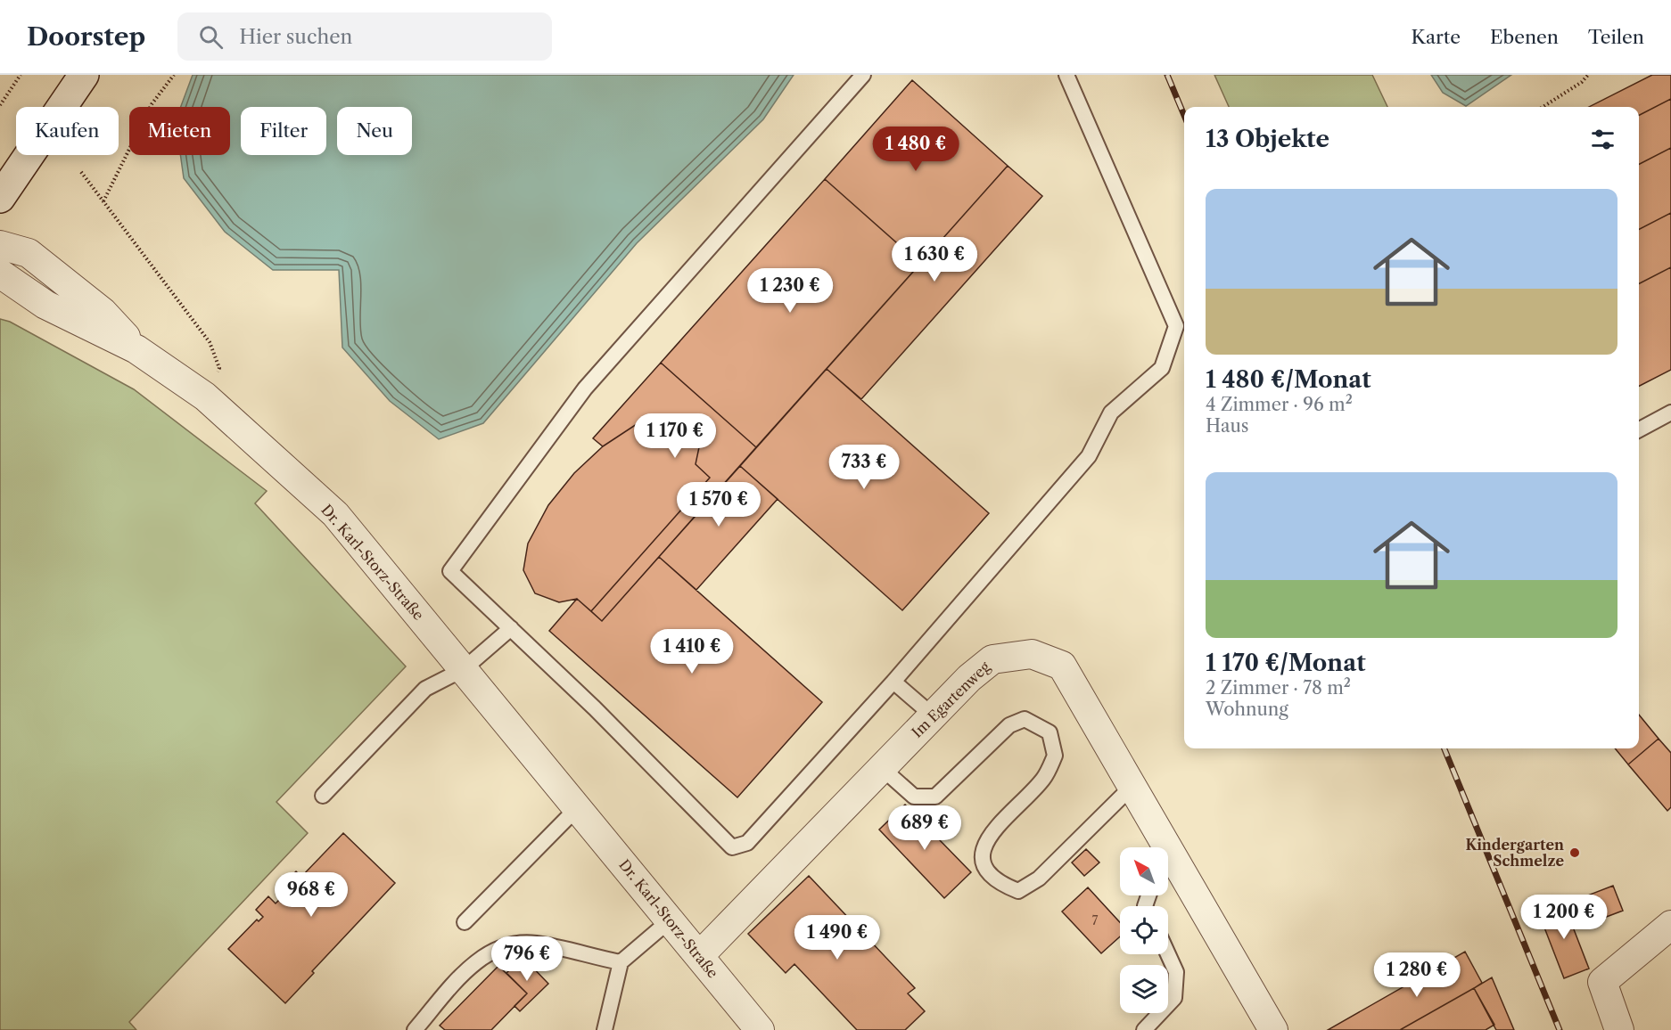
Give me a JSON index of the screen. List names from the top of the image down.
{
  "streets": {
    "street": ["Dr. Karl-Storz-Straße", "Im Egartenweg"]
  },
  "crossings": [
    ["Dr. Karl-Storz-Straße", "Im Egartenweg"]
  ],
  "places": ["Kindergarten Schmelze"],
  "house_numbers": ["7"],
  "north": "top left",
  "page": {
    "header": "Doorstep",
    "search": "Hier suchen",
    "nav": ["Karte", "Ebenen", "Teilen"],
    "chip": [
      "Kaufen",
      "Mieten",
      "Filter",
      "Neu"
    ],
    "heading": "13 Objekte",
    "price": [
      "1 480 €",
      "1 630 €",
      "1 230 €",
      "1 170 €",
      "733 €",
      "1 570 €",
      "1 410 €",
      "689 €",
      "968 €",
      "1 200 €",
      "1 490 €",
      "796 €",
      "1 280 €"
    ],
    "list": [
      {
        "name": "1 480 €/Monat",
        "note": "4 Zimmer · 96 m² · Haus"
      },
      {
        "name": "1 170 €/Monat",
        "note": "2 Zimmer · 78 m² · Wohnung"
      }
    ]
  }
}
